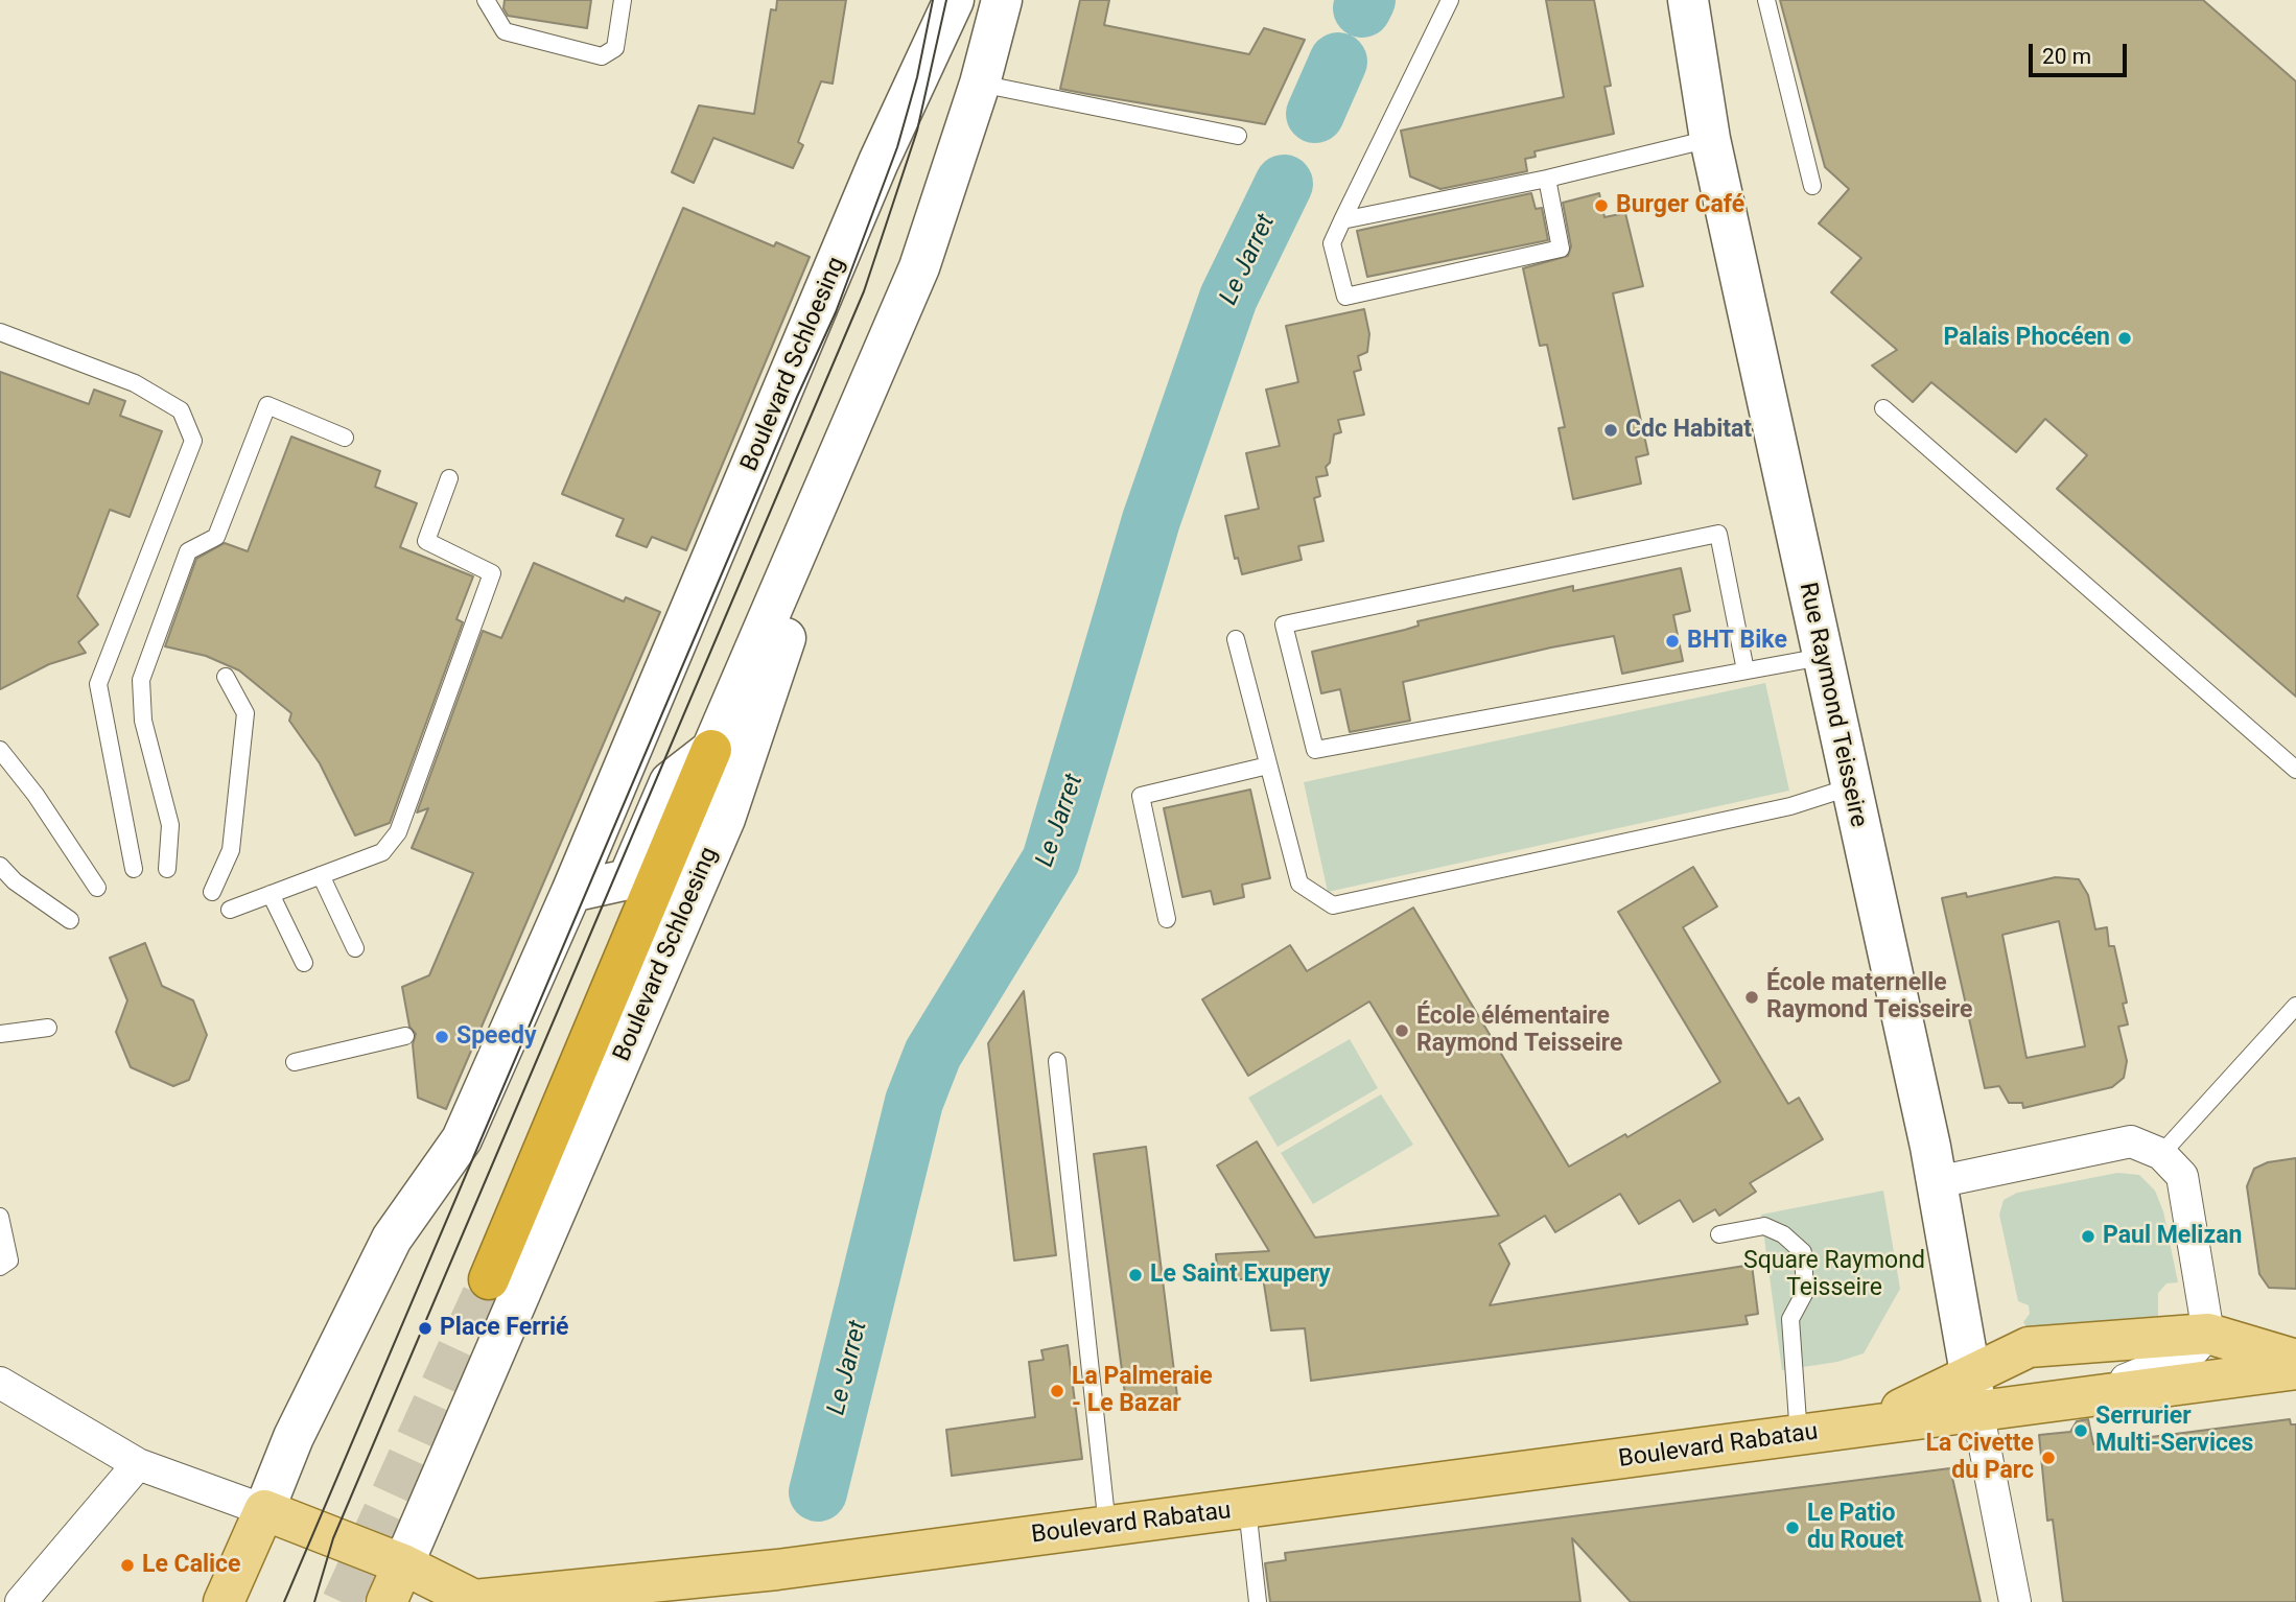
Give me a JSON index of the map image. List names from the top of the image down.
{
  "streets": {
    "main road": ["Boulevard Schloesing", "Rue Raymond Teisseire", "Boulevard Rabatau"]
  },
  "crossings": [
    ["Boulevard Schloesing", "Boulevard Rabatau"],
    ["Rue Raymond Teisseire", "Boulevard Rabatau"]
  ],
  "water": ["Le Jarret"],
  "parks": ["Square Raymond Teisseire"],
  "places": [
    "Burger Café",
    "Palais Phocéen",
    "Cdc Habitat",
    "BHT Bike",
    "École maternelle Raymond Teisseire",
    "École élémentaire Raymond Teisseire",
    "Speedy",
    "Paul Melizan",
    "Le Saint Exupery",
    "Place Ferrié",
    "La Palmeraie - Le Bazar",
    "Serrurier Multi-Services",
    "La Civette du Parc",
    "Le Patio du Rouet",
    "Le Calice"
  ],
  "scale_bar": "20 m"
}
